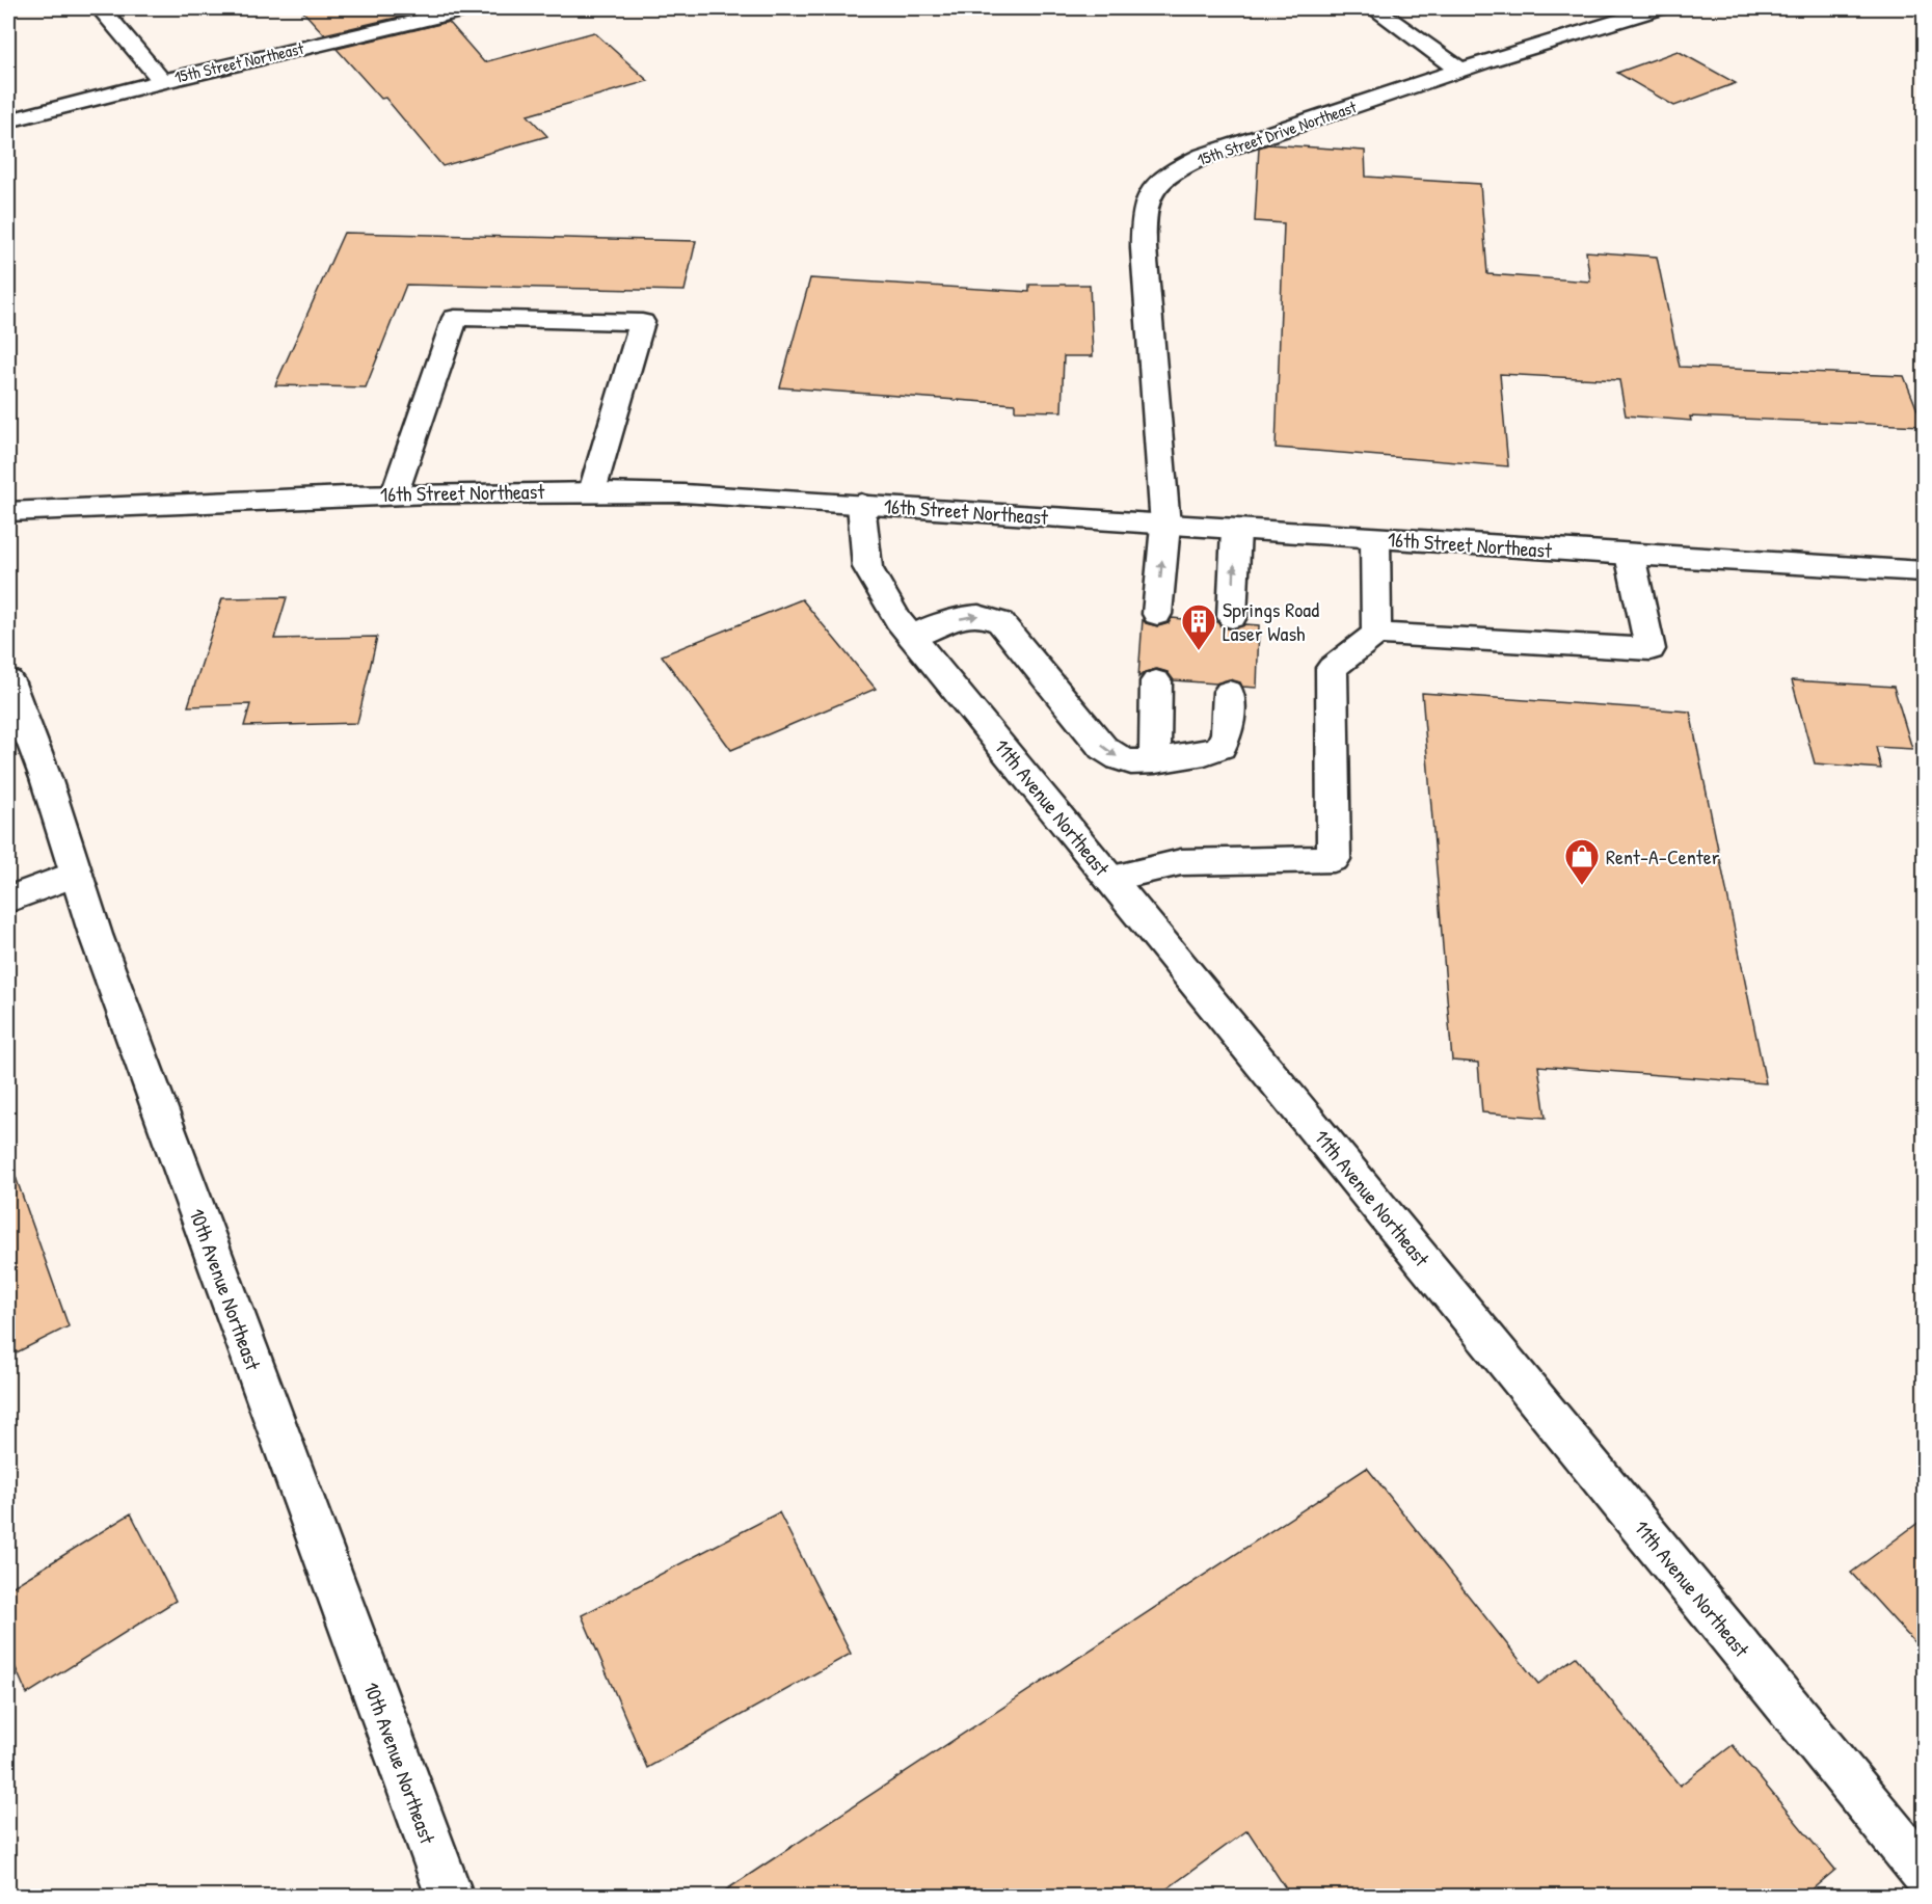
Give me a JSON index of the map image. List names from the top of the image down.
{
  "streets": {
    "street": [
      "15th Street Northeast",
      "15th Street Drive Northeast",
      "16th Street Northeast",
      "11th Avenue Northeast",
      "10th Avenue Northeast"
    ]
  },
  "crossings": [
    ["15th Street Drive Northeast", "16th Street Northeast"],
    ["16th Street Northeast", "11th Avenue Northeast"]
  ],
  "places": {
    "building": ["Springs Road Laser Wash"],
    "shop": ["Rent-A-Center"]
  }
}
